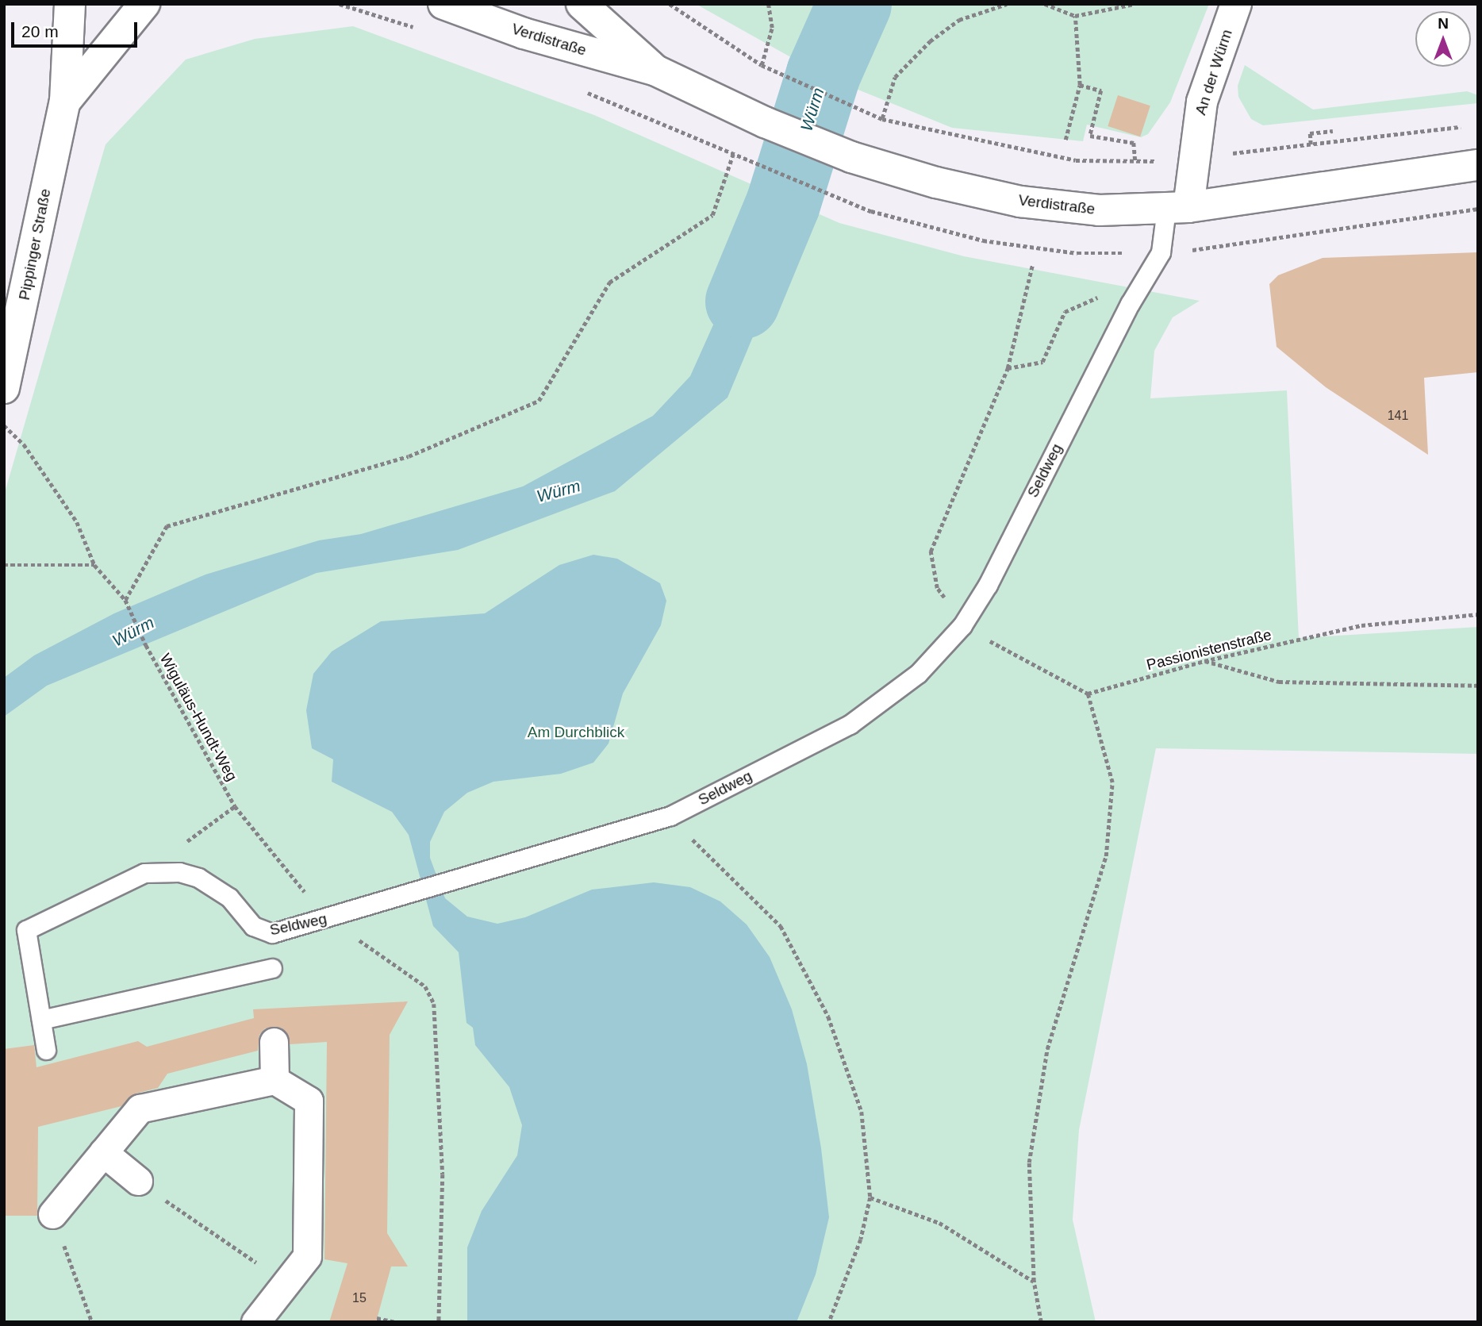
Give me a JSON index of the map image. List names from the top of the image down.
{
  "streets": {
    "main road": ["Verdistraße", "An der Würm", "Pippinger Straße"],
    "lane": ["Seldweg"],
    "path": ["Passionistenstraße", "Wiguläus-Hundt-Weg"]
  },
  "crossings": [
    ["Verdistraße", "An der Würm"],
    ["Verdistraße", "Seldweg"],
    ["An der Würm", "Seldweg"],
    ["Seldweg", "Wiguläus-Hundt-Weg"]
  ],
  "water": ["Würm"],
  "parks": ["Am Durchblick"],
  "house_numbers": ["141", "15"],
  "scale_bar": "20 m",
  "north": "top"
}
